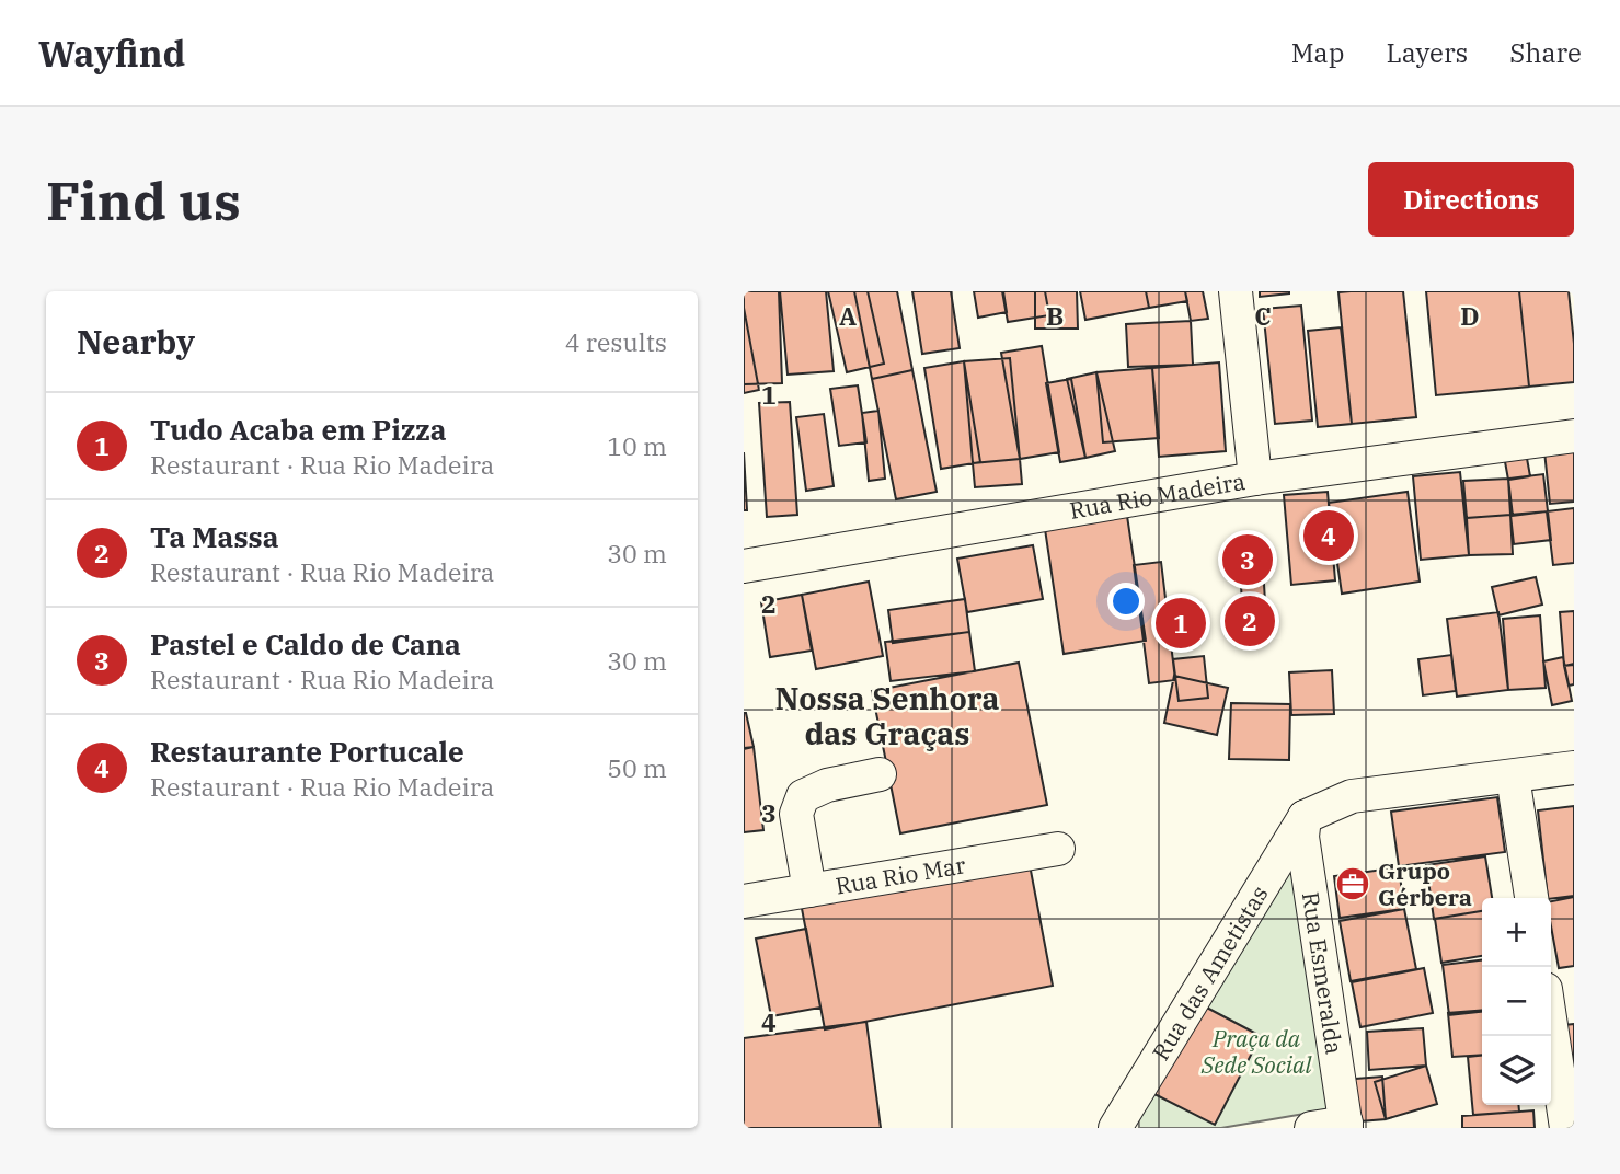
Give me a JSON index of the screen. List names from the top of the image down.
{
  "streets": {
    "street": [
      "Rua Rio Madeira",
      "Rua Rio Mar",
      "Rua das Ametistas",
      "Rua Esmeralda"
    ]
  },
  "crossings": [
    ["Rua das Ametistas", "Rua Esmeralda"]
  ],
  "districts": ["Nossa Senhora das Graças"],
  "parks": ["Praça da Sede Social"],
  "places": {
    "office": ["Grupo Gérbera"]
  },
  "page": {
    "header": "Wayfind",
    "nav": ["Map", "Layers", "Share"],
    "buttons": "Directions",
    "title": "Find us",
    "heading": ["Nearby", "4 results"],
    "list": [
      {
        "mark": "1",
        "name": "Tudo Acaba em Pizza",
        "note": "Restaurant · Rua Rio Madeira",
        "value": "10 m"
      },
      {
        "mark": "2",
        "name": "Ta Massa",
        "note": "Restaurant · Rua Rio Madeira",
        "value": "30 m"
      },
      {
        "mark": "3",
        "name": "Pastel e Caldo de Cana",
        "note": "Restaurant · Rua Rio Madeira",
        "value": "30 m"
      },
      {
        "mark": "4",
        "name": "Restaurante Portucale",
        "note": "Restaurant · Rua Rio Madeira",
        "value": "50 m"
      }
    ],
    "pins": [
      "4",
      "3",
      "2",
      "1"
    ],
    "map_buttons": ["+", "−"]
  },
  "grid": {
    "columns": [
      "A",
      "B",
      "C",
      "D"
    ],
    "rows": [
      "1",
      "2",
      "3",
      "4"
    ]
  }
}
